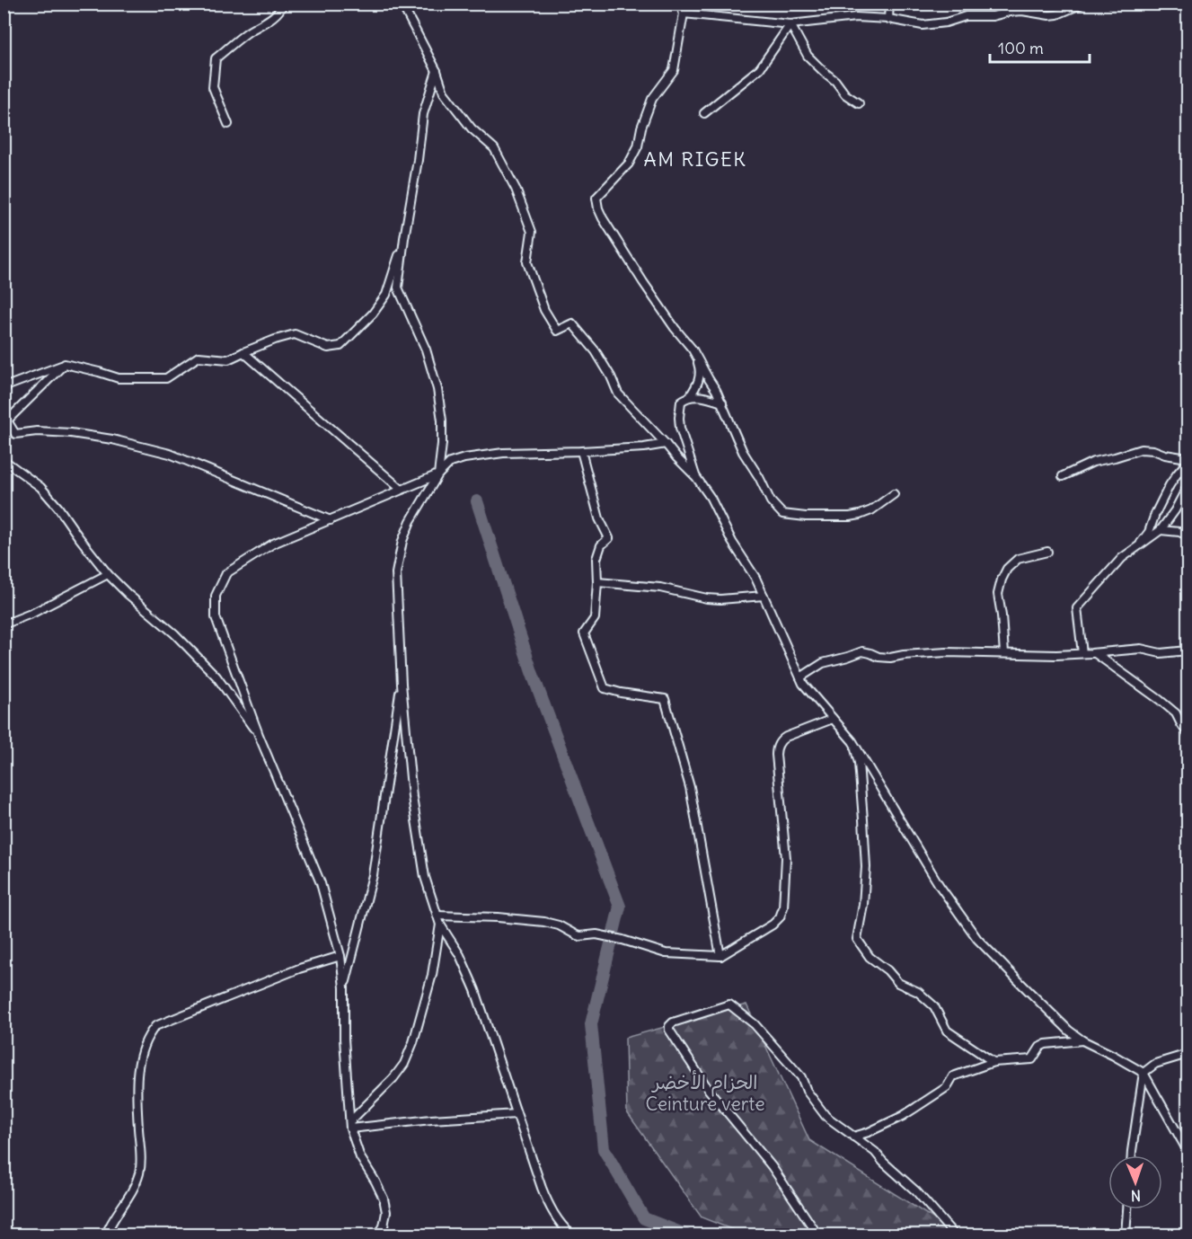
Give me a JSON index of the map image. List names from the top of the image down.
{
  "districts": ["AM RIGEK"],
  "parks": ["الحزام الأخضر Ceinture verte"],
  "scale_bar": "100 m",
  "north": "bottom"
}
